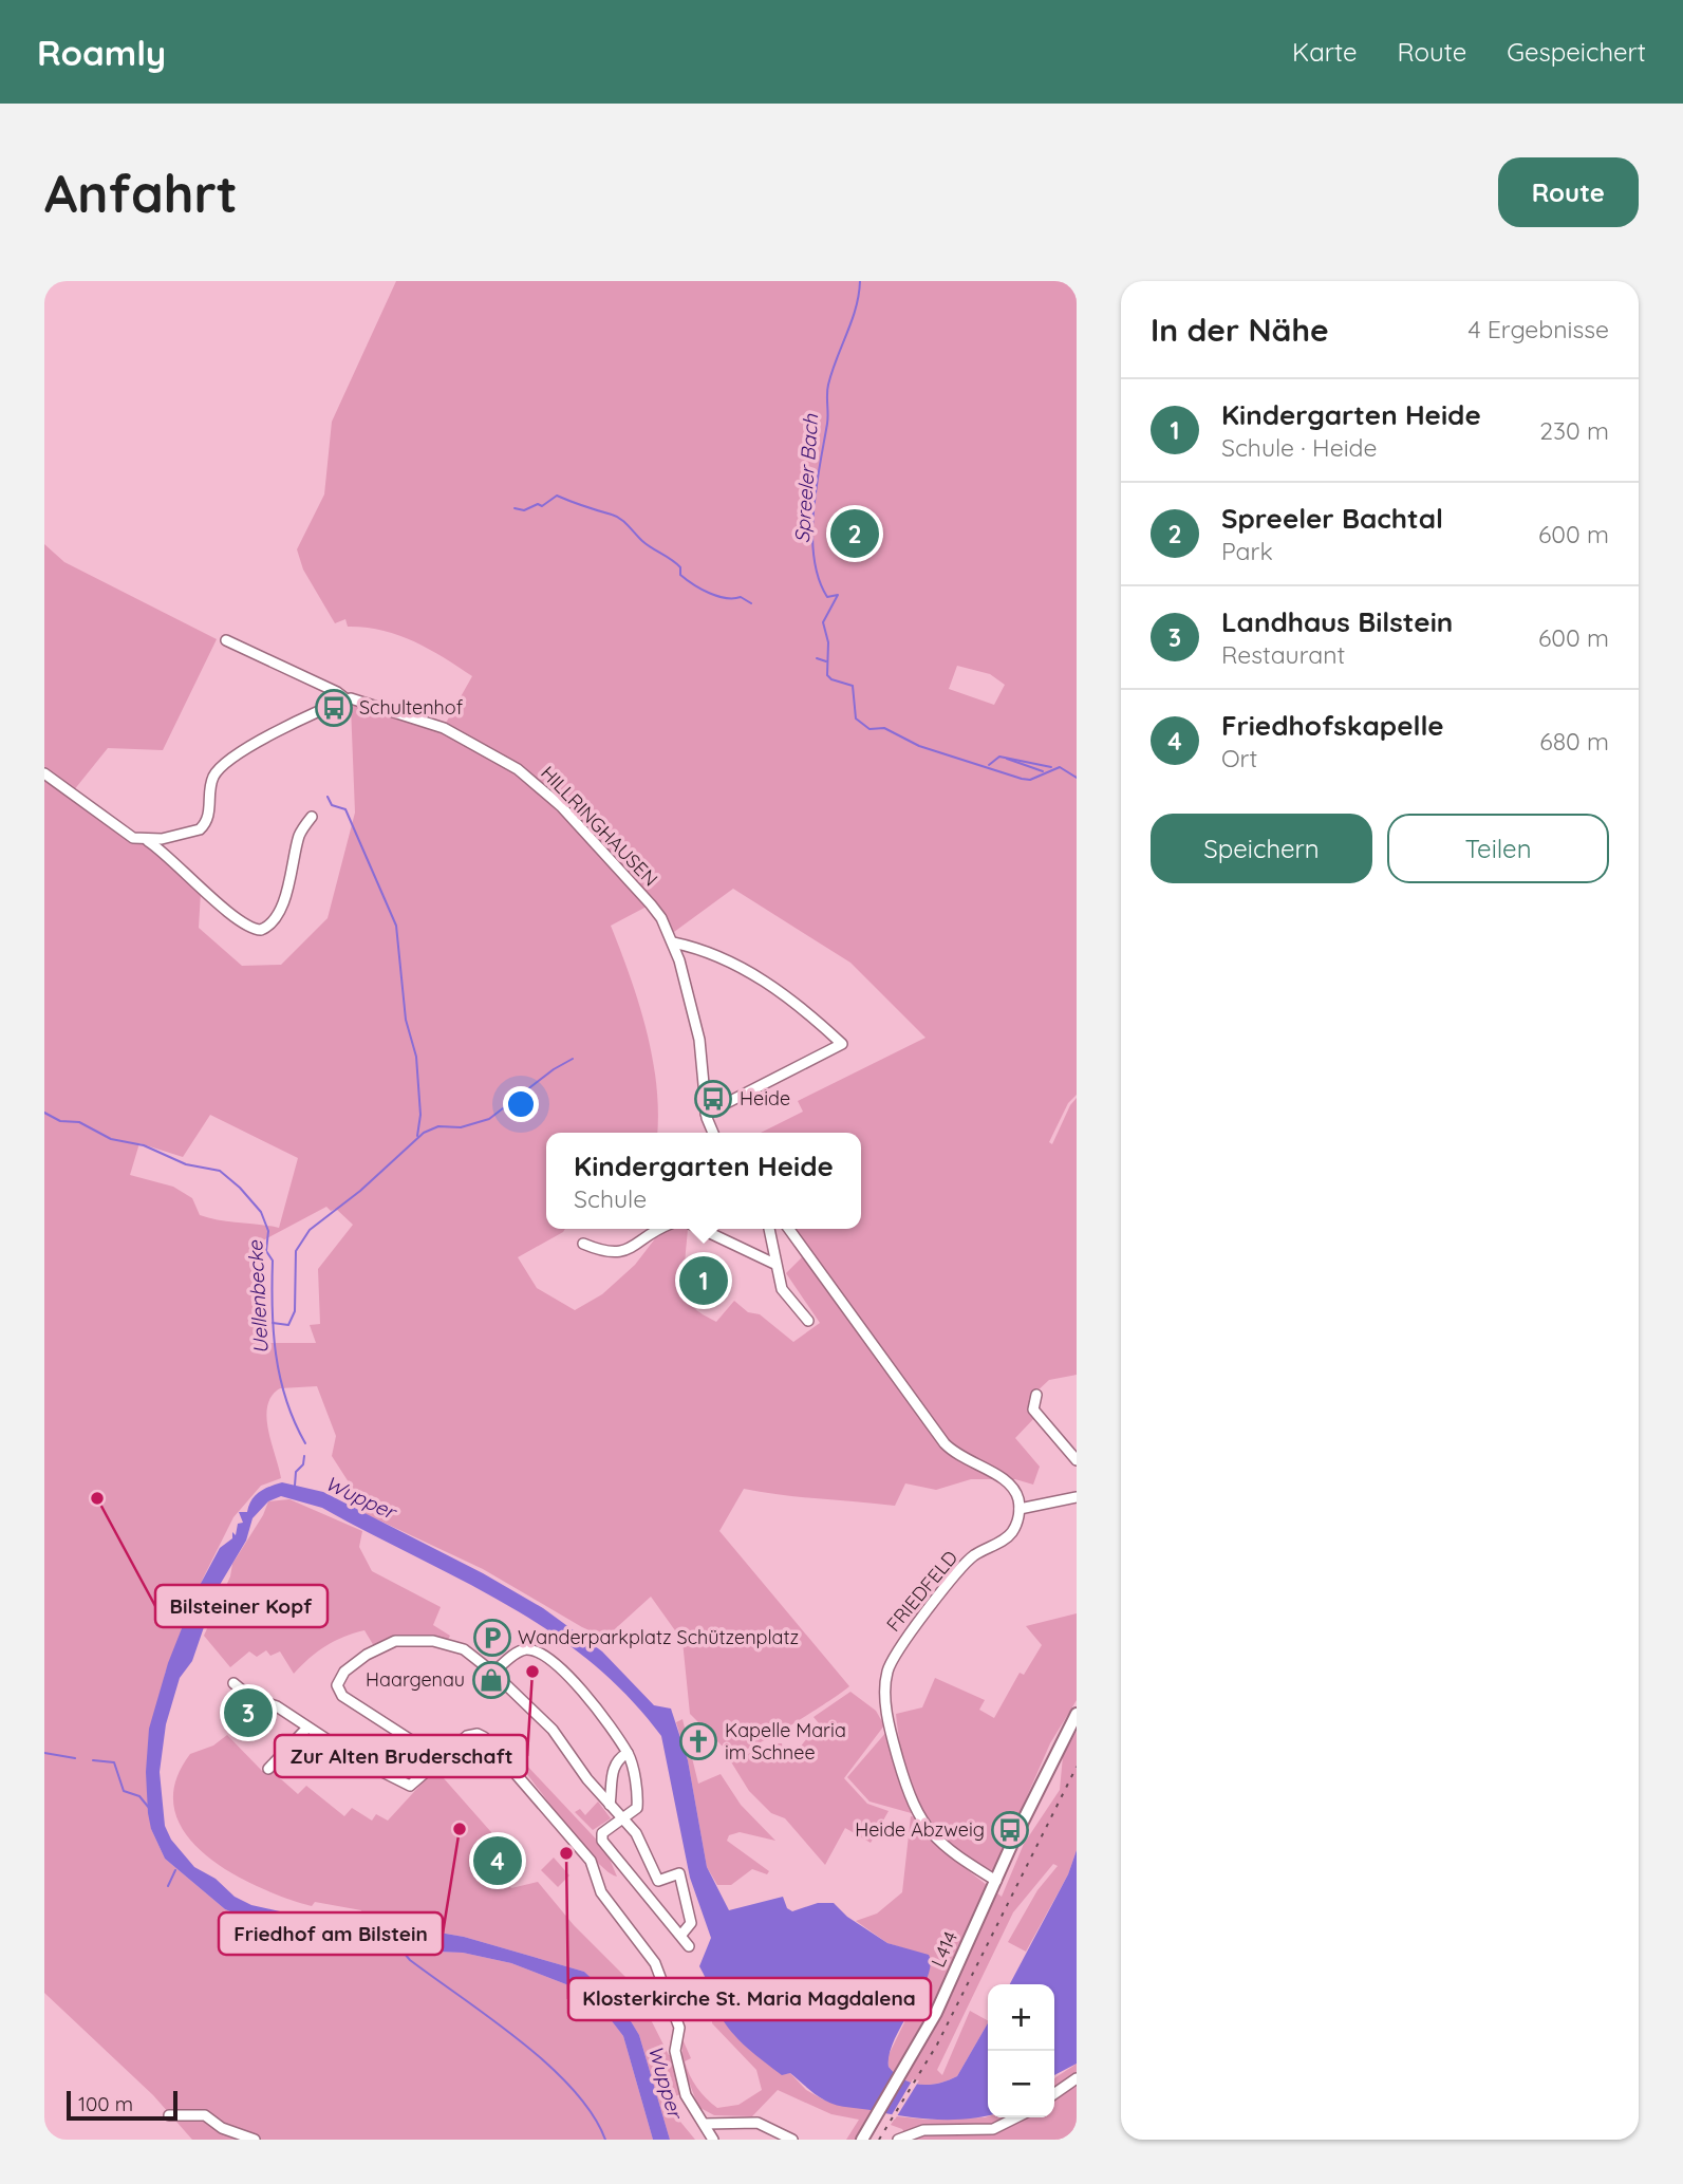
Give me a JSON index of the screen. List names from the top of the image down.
{
  "streets": {
    "main road": ["L414"],
    "street": ["HILLRINGHAUSEN", "FRIEDFELD"]
  },
  "crossings": [
    ["FRIEDFELD", "L414"]
  ],
  "water": ["Spreeler Bach", "Uellenbecke", "Wupper"],
  "places": {
    "bus stop": ["Schultenhof", "Heide", "Heide Abzweig"],
    "other": [
      "Bilsteiner Kopf",
      "Zur Alten Bruderschaft",
      "Friedhof am Bilstein",
      "Klosterkirche St. Maria Magdalena"
    ],
    "parking": ["Wanderparkplatz Schützenplatz"],
    "shop": ["Haargenau"],
    "church": ["Kapelle Maria im Schnee"]
  },
  "scale_bar": "100 m",
  "page": {
    "header": "Roamly",
    "nav": ["Karte", "Route", "Gespeichert"],
    "buttons": [
      "Route",
      ["Speichern", "Teilen"]
    ],
    "title": "Anfahrt",
    "heading": ["In der Nähe", "4 Ergebnisse"],
    "list": [
      {
        "mark": "1",
        "name": "Kindergarten Heide",
        "note": "Schule · Heide",
        "value": "230 m"
      },
      {
        "mark": "2",
        "name": "Spreeler Bachtal",
        "note": "Park",
        "value": "600 m"
      },
      {
        "mark": "3",
        "name": "Landhaus Bilstein",
        "note": "Restaurant",
        "value": "600 m"
      },
      {
        "mark": "4",
        "name": "Friedhofskapelle",
        "note": "Ort",
        "value": "680 m"
      }
    ],
    "pins": [
      "2",
      "1",
      "3",
      "4"
    ],
    "popup": ["Kindergarten Heide", "Schule"],
    "map_buttons": ["+", "−"],
    "scale": "100 m"
  }
}
